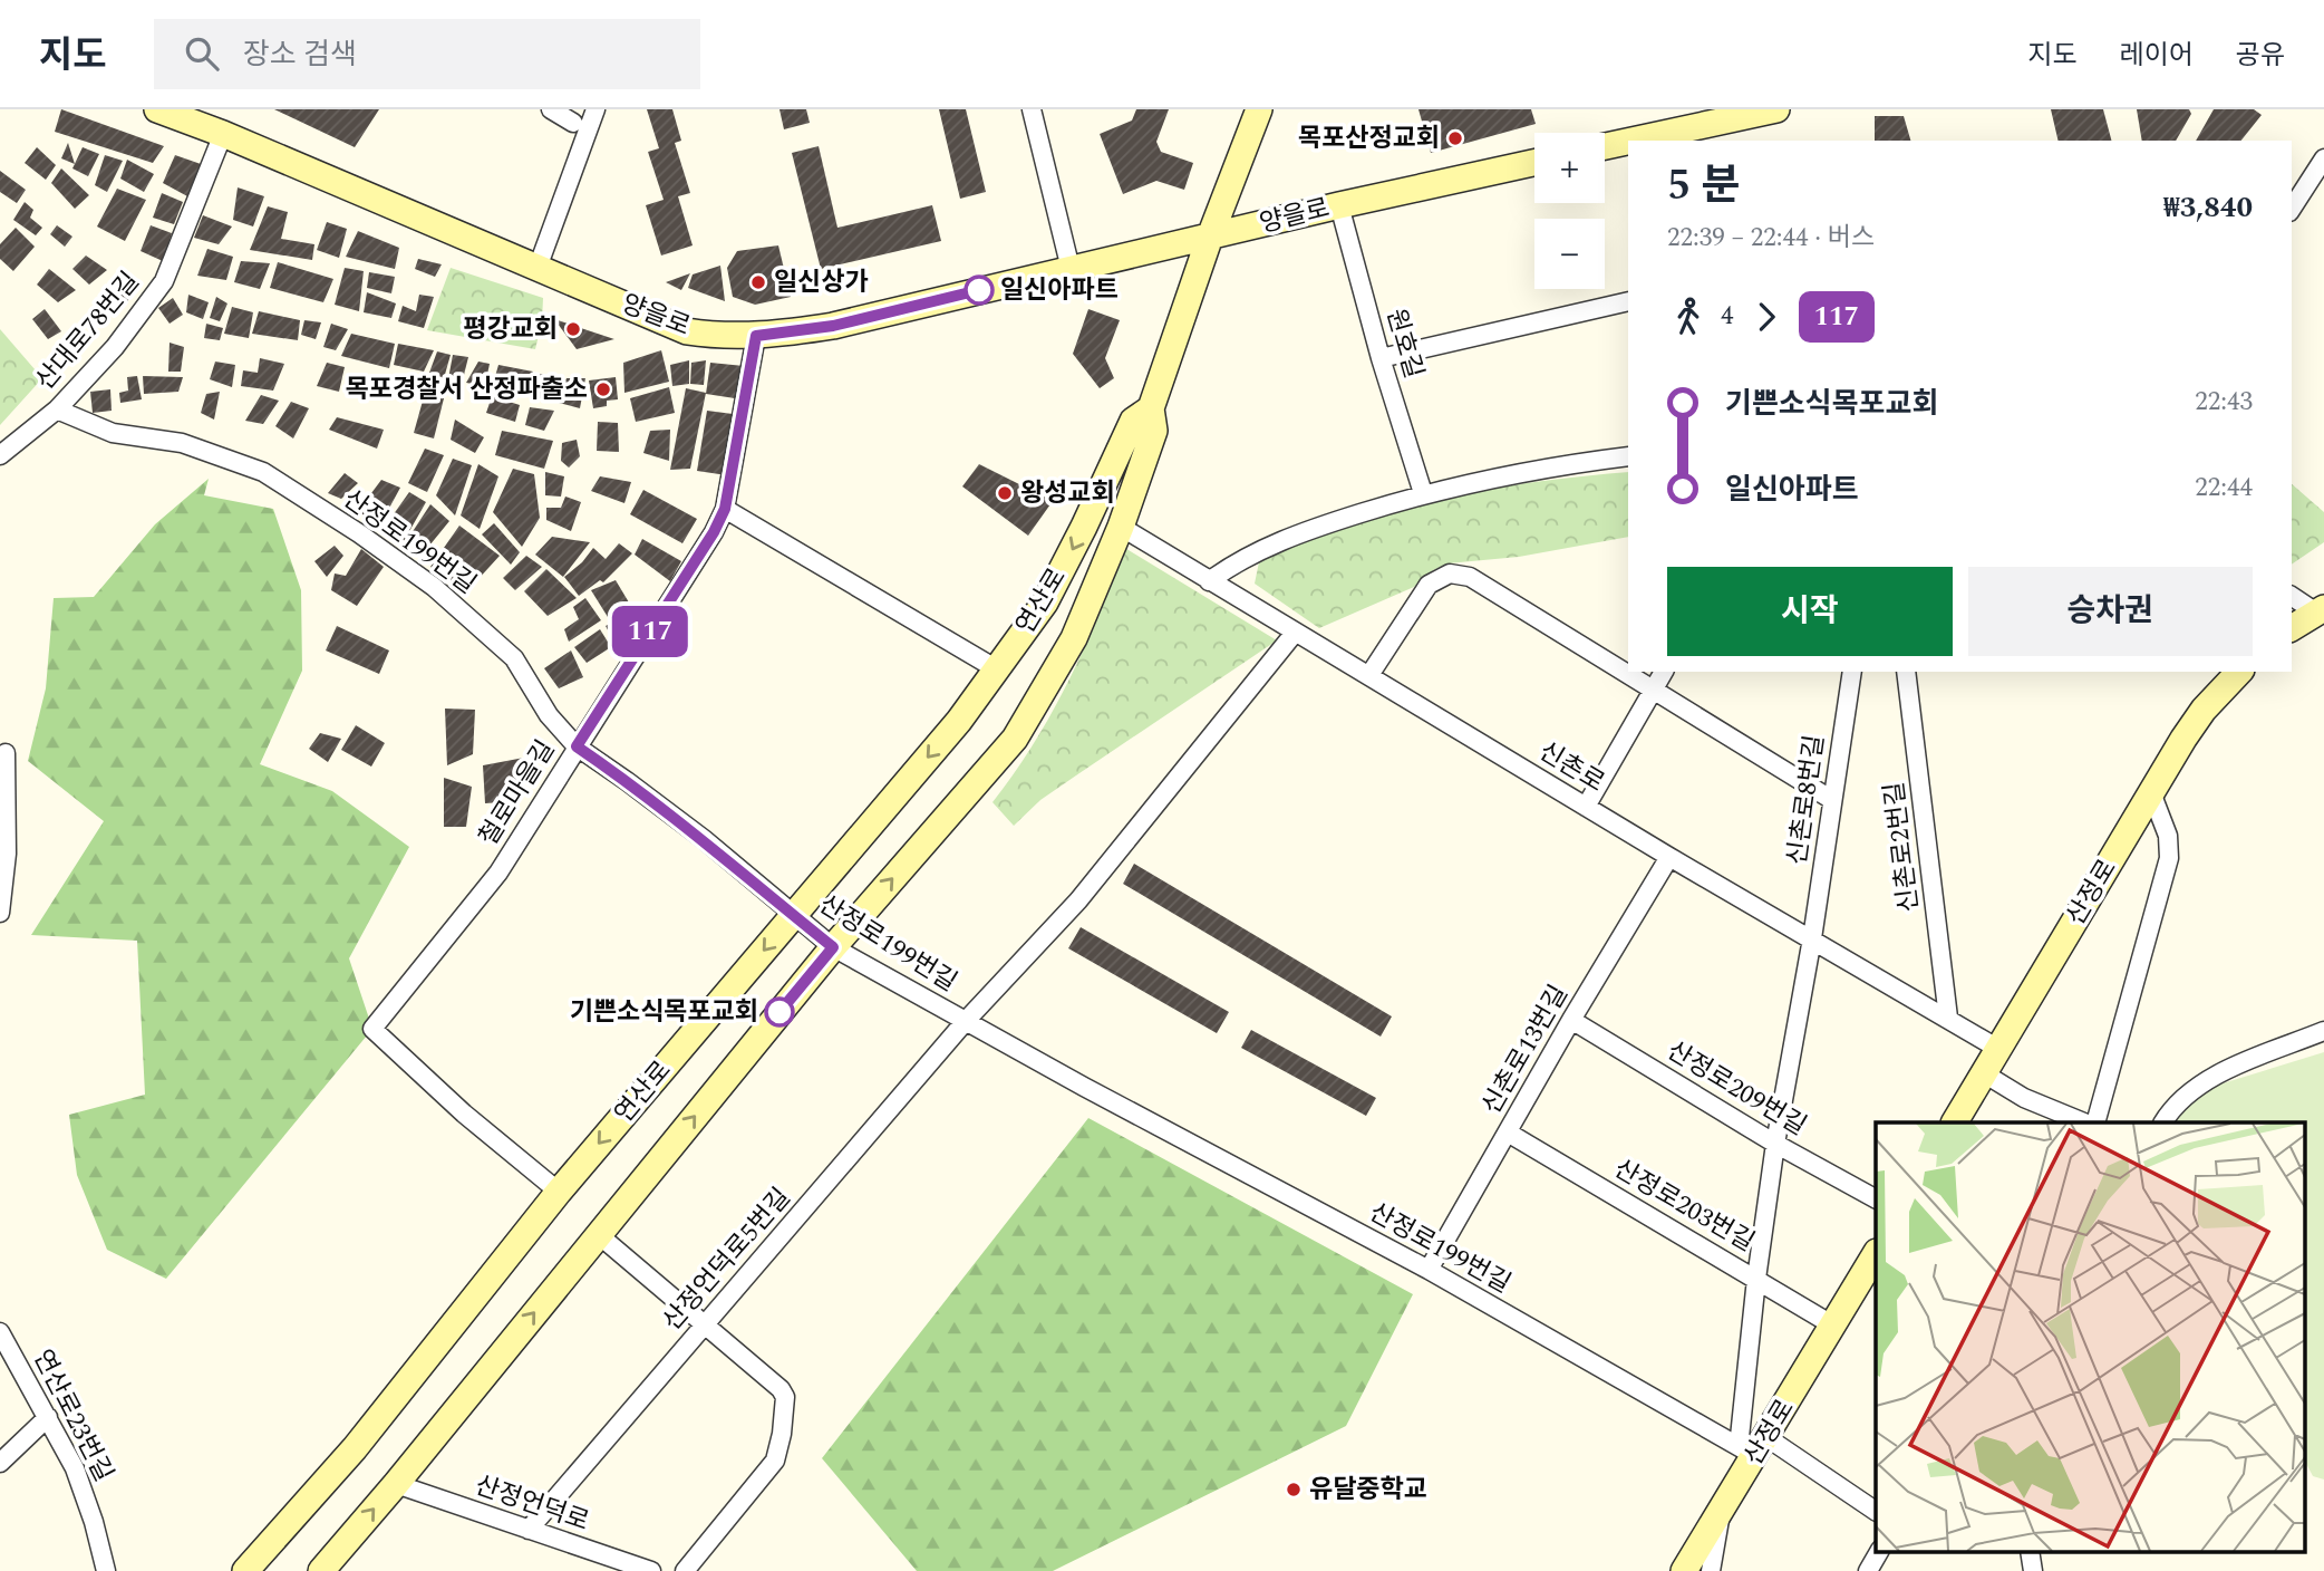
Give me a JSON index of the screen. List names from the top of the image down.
{
  "streets": {
    "street": [
      "양을로",
      "산대로78번길",
      "원호길",
      "산정로199번길",
      "연산로",
      "신촌로",
      "철로마을길",
      "신촌로8번길",
      "신촌로2번길",
      "산정로",
      "신촌로13번길",
      "산정로209번길",
      "산정로203번길",
      "산정언덕로5번길",
      "연산로23번길",
      "산정언덕로"
    ]
  },
  "crossings": [
    ["양을로", "산대로78번길"],
    ["양을로", "원호길"],
    ["양을로", "연산로"],
    ["양을로", "철로마을길"],
    ["산대로78번길", "산정로199번길"],
    ["산정로199번길", "연산로"],
    ["산정로199번길", "철로마을길"],
    ["산정로199번길", "신촌로8번길"],
    ["산정로199번길", "산정로"],
    ["산정로199번길", "신촌로13번길"],
    ["산정로199번길", "산정언덕로5번길"],
    ["연산로", "신촌로"],
    ["연산로", "철로마을길"],
    ["연산로", "산정언덕로"],
    ["신촌로", "신촌로8번길"],
    ["신촌로", "신촌로2번길"],
    ["신촌로", "산정로"],
    ["신촌로", "신촌로13번길"],
    ["신촌로", "산정언덕로5번길"],
    ["신촌로8번길", "산정로"],
    ["신촌로8번길", "산정로209번길"],
    ["신촌로8번길", "산정로203번길"],
    ["산정로", "산정로203번길"],
    ["신촌로13번길", "산정로209번길"],
    ["신촌로13번길", "산정로203번길"],
    ["산정언덕로5번길", "산정언덕로"]
  ],
  "places": [
    "목포산정교회",
    "일신상가",
    "일신아파트",
    "평강교회",
    "목포경찰서 산정파출소",
    "왕성교회",
    "기쁜소식목포교회",
    "유달중학교"
  ],
  "lines": ["bus line 117"],
  "page": {
    "header": "지도",
    "search": "장소 검색",
    "nav": ["지도", "레이어", "공유"],
    "on_map": "117",
    "map_buttons": ["+", "−"],
    "heading": ["5 분", "22:39 – 22:44 · 버스", "₩3,840"],
    "legs": ["4", "117"],
    "list": [
      {
        "name": "기쁜소식목포교회",
        "value": "22:43"
      },
      {
        "name": "일신아파트",
        "value": "22:44"
      }
    ],
    "buttons": ["시작", "승차권"]
  }
}
